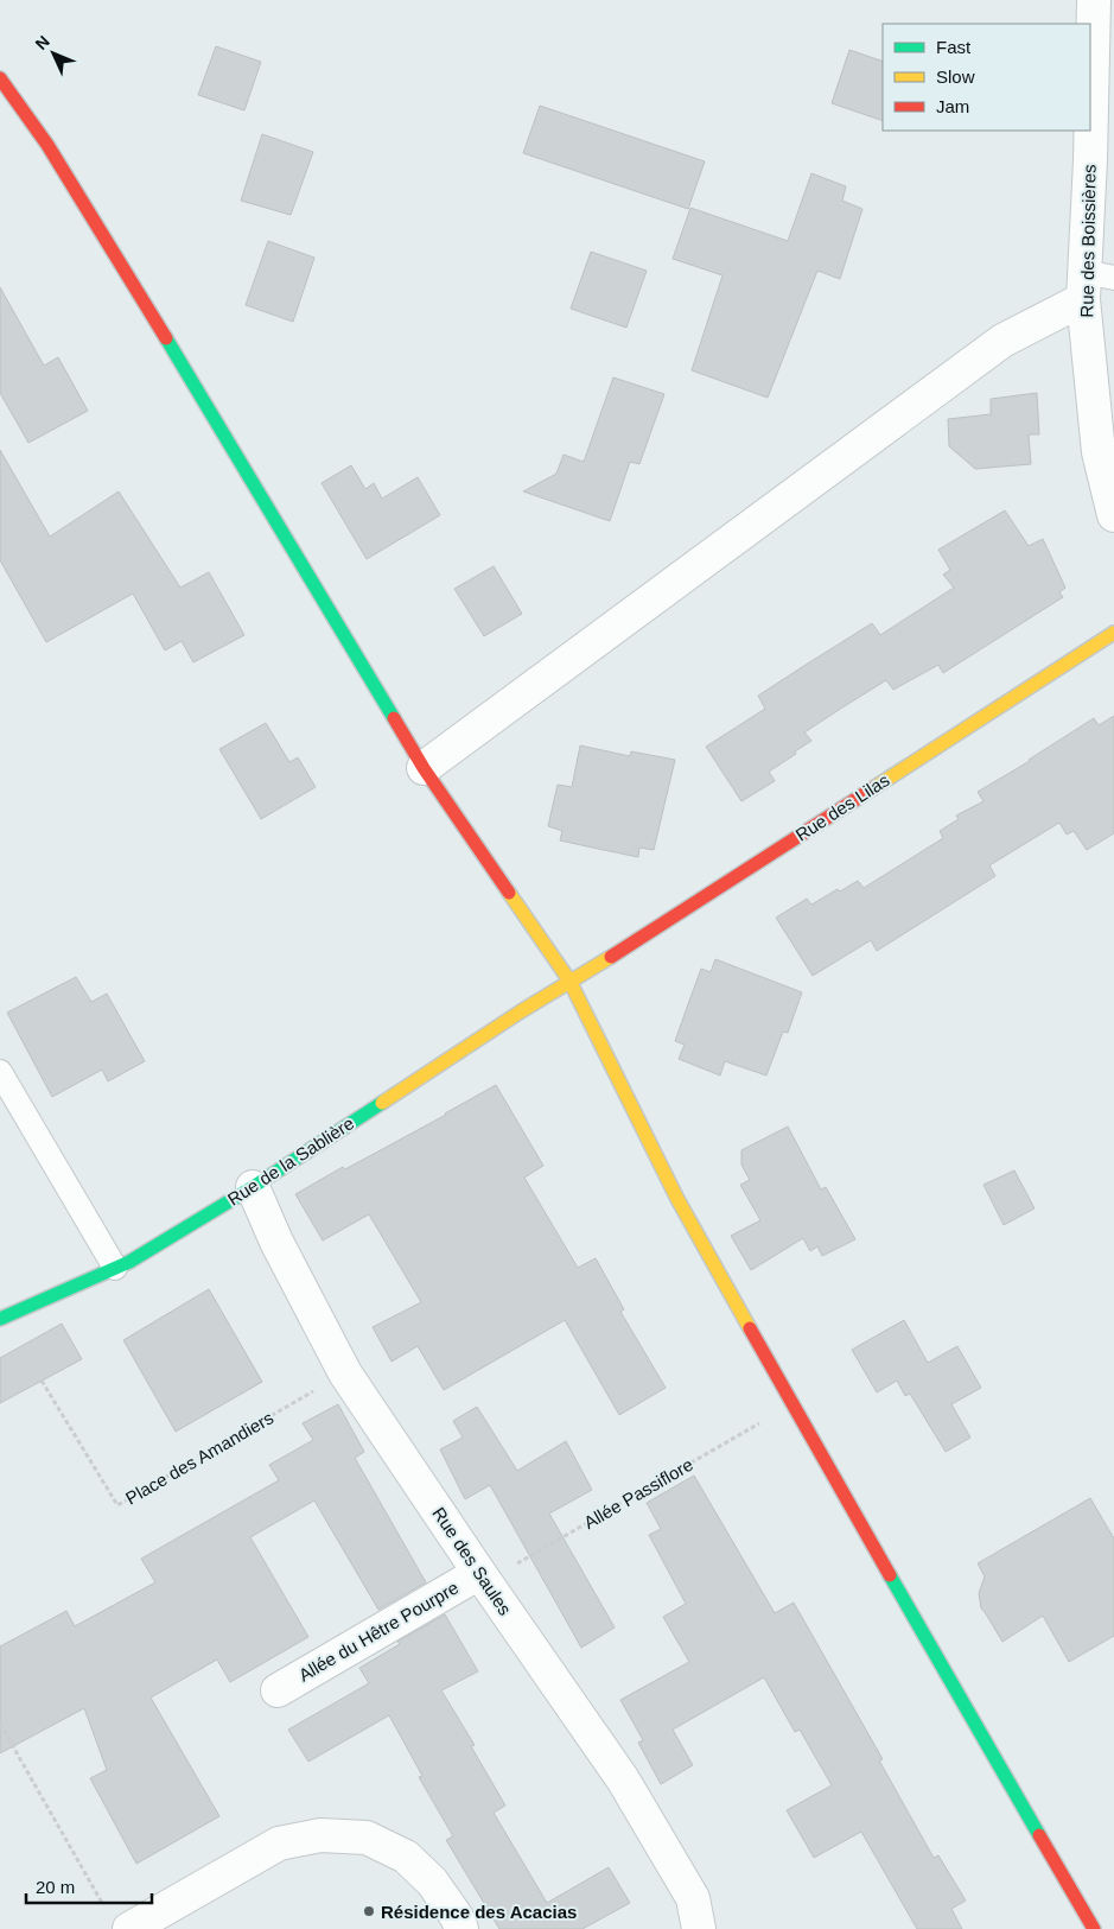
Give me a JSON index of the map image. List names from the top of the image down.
{
  "streets": {
    "street": [
      "Rue des Boissières",
      "Rue des Lilas",
      "Rue de la Sablière",
      "Rue des Saules",
      "Allée du Hêtre Pourpre"
    ],
    "path": ["Place des Amandiers", "Allée Passiflore"]
  },
  "crossings": [
    ["Rue des Lilas", "Rue de la Sablière"],
    ["Rue de la Sablière", "Rue des Saules"],
    ["Place des Amandiers", "Rue des Saules"],
    ["Allée Passiflore", "Rue des Saules"],
    ["Allée Passiflore", "Allée du Hêtre Pourpre"],
    ["Rue des Saules", "Allée du Hêtre Pourpre"]
  ],
  "places": ["Résidence des Acacias"],
  "legend": ["Fast", "Slow", "Jam"],
  "scale_bar": "20 m",
  "north": "top left"
}
